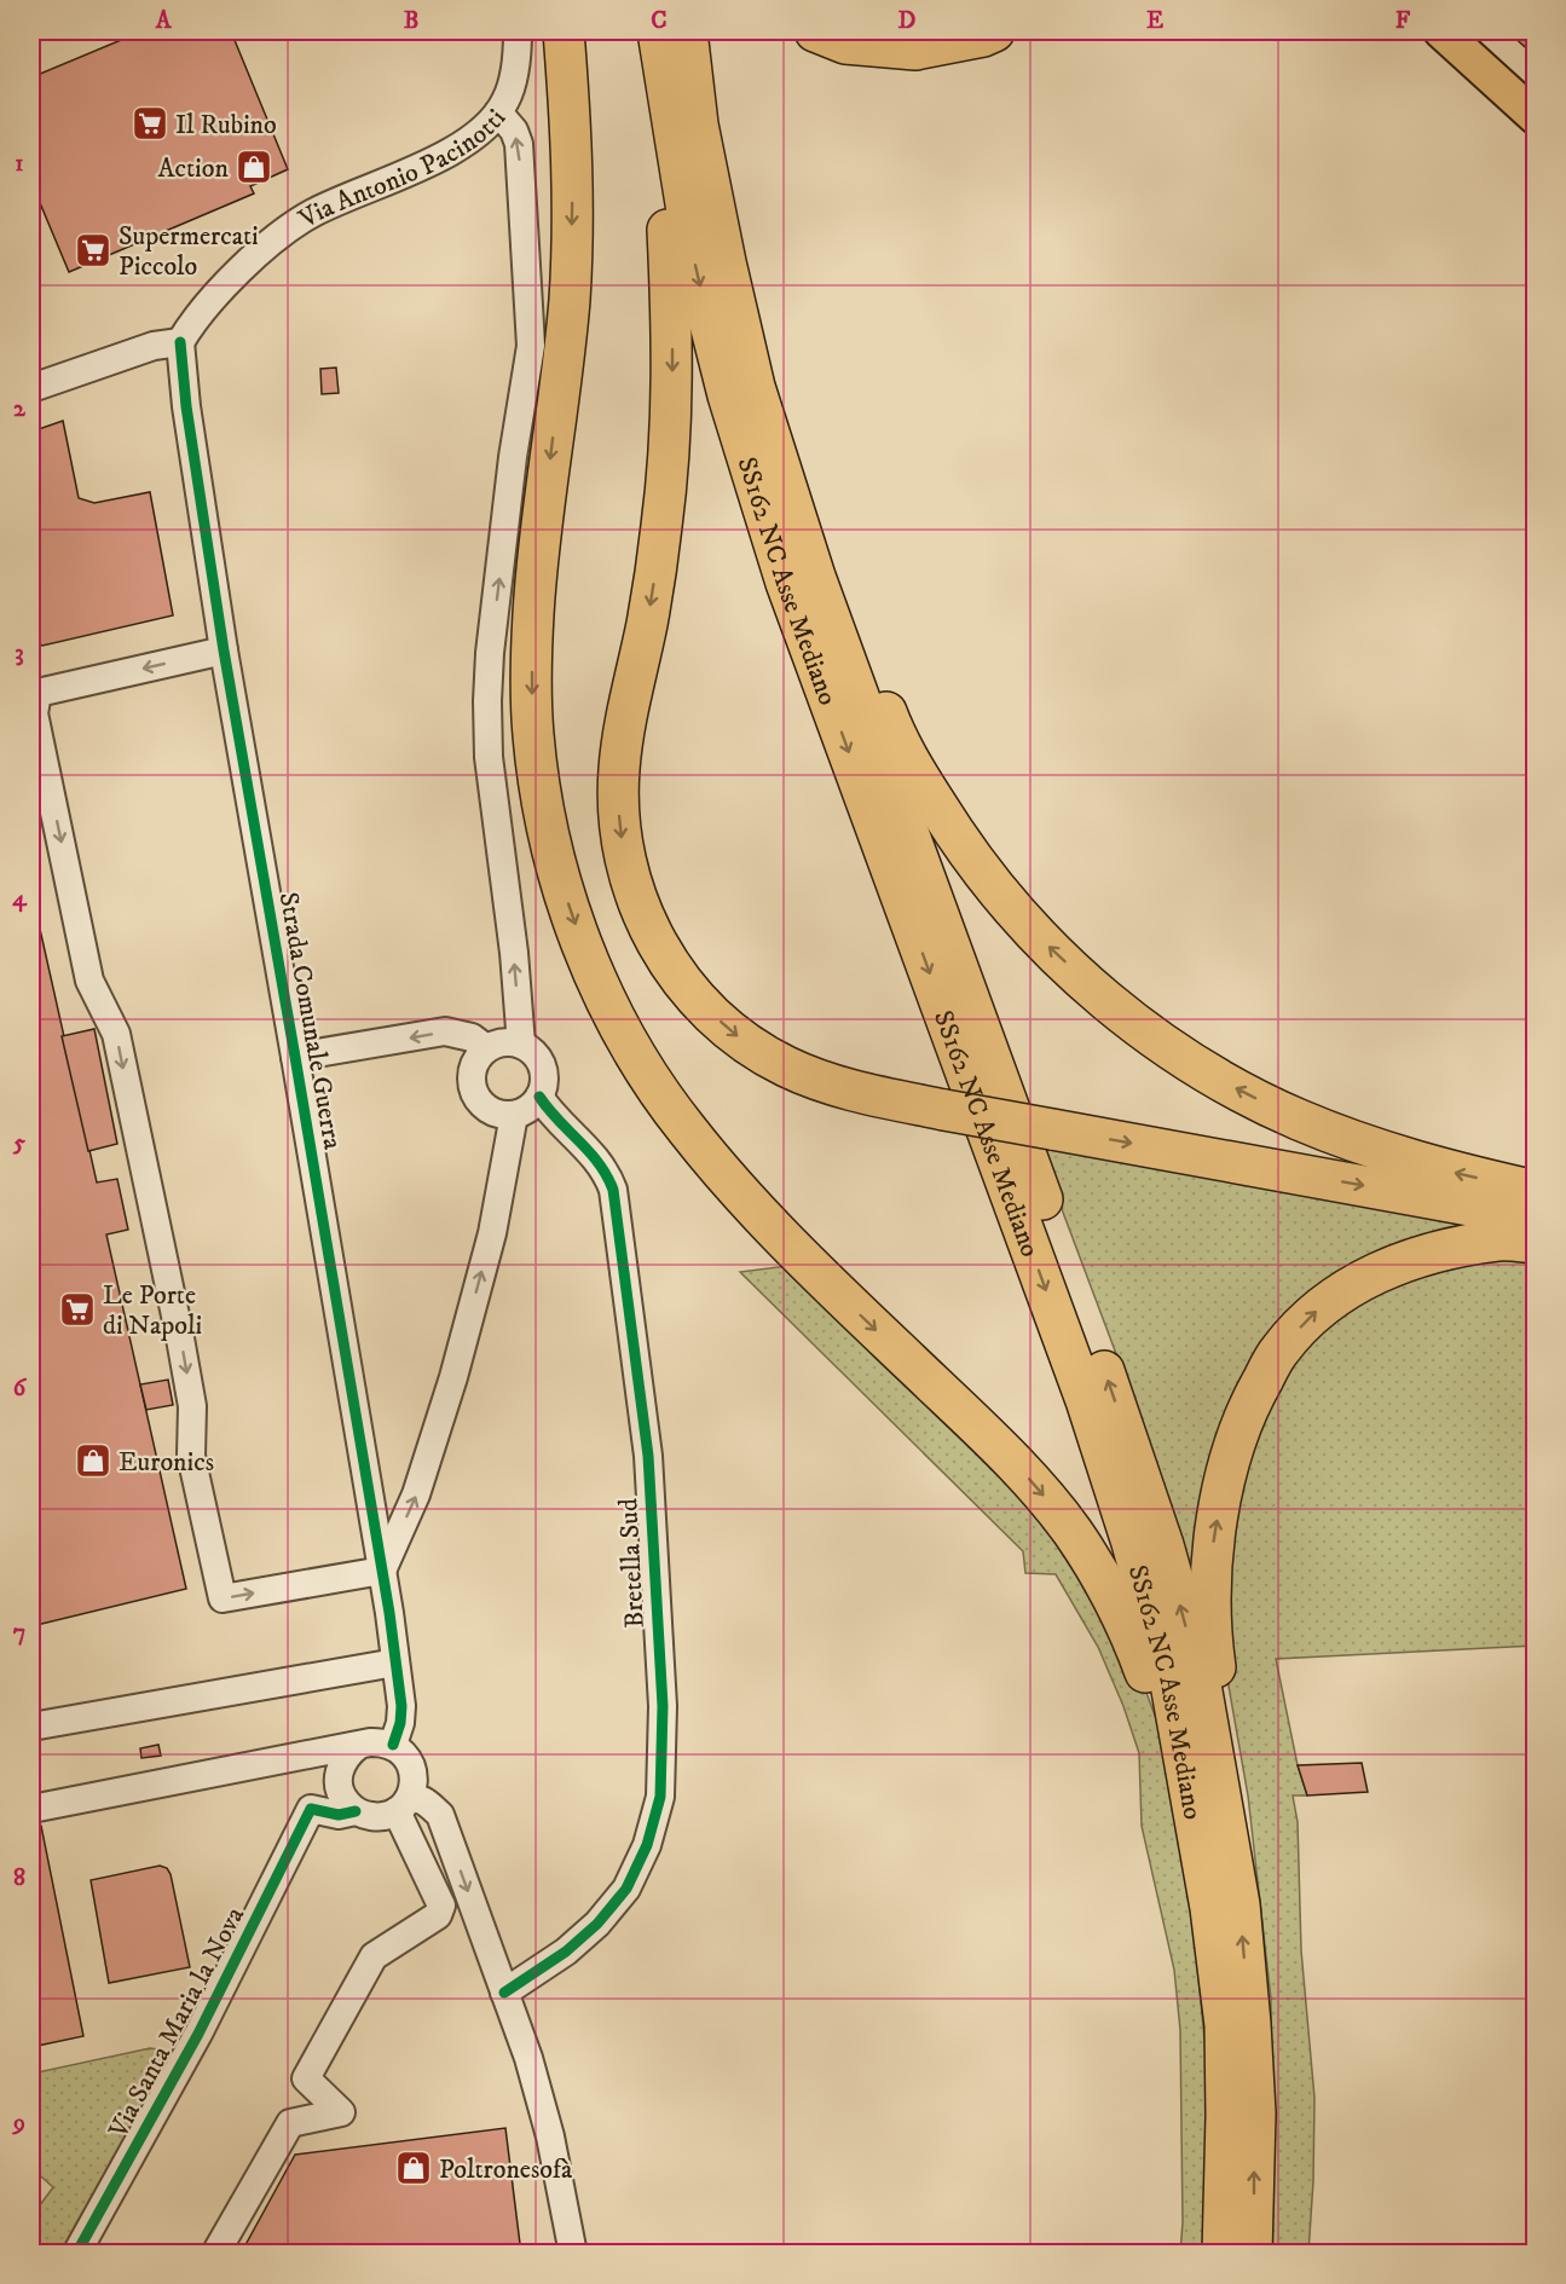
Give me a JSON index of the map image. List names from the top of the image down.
{
  "streets": {
    "highway": ["SS162 NC Asse Mediano"],
    "street": [
      "Via Antonio Pacinotti",
      "Strada Comunale Guerra",
      "Bretella Sud",
      "Via Santa Maria la Nova"
    ]
  },
  "crossings": [
    ["Via Antonio Pacinotti", "Strada Comunale Guerra"],
    ["Strada Comunale Guerra", "Via Santa Maria la Nova"]
  ],
  "places": {
    "supermarket": ["Il Rubino", "Supermercati Piccolo", "Le Porte di Napoli"],
    "shop": ["Action", "Euronics", "Poltronesofà"]
  },
  "grid": {
    "columns": [
      "A",
      "B",
      "C",
      "D",
      "E",
      "F"
    ],
    "rows": [
      "1",
      "2",
      "3",
      "4",
      "5",
      "6",
      "7",
      "8",
      "9"
    ]
  }
}
